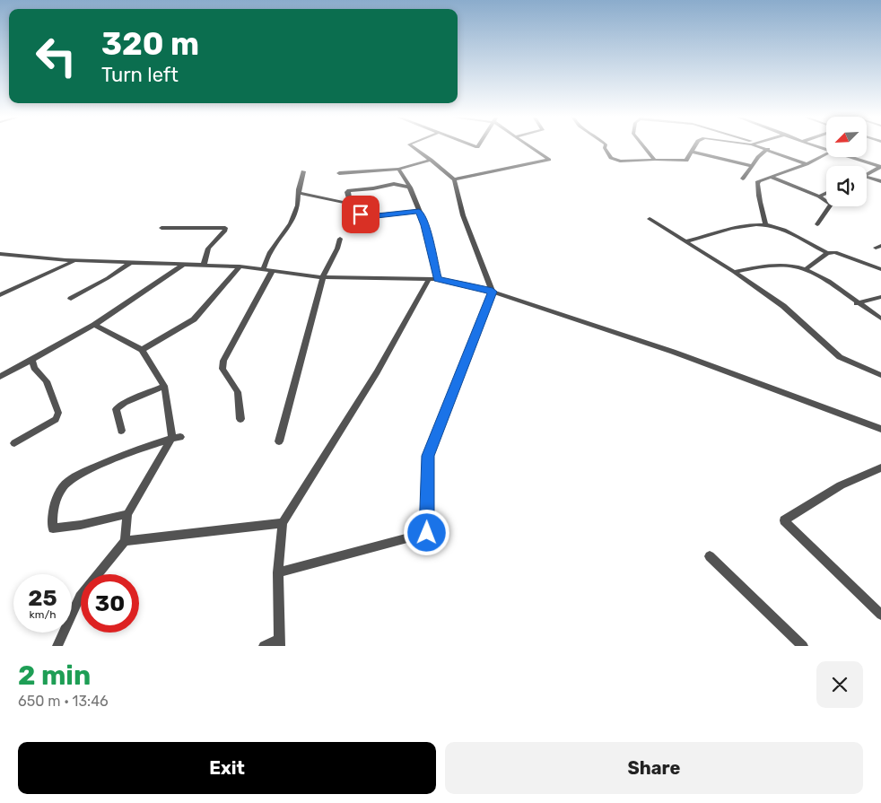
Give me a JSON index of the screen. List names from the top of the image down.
{
  "north": "bottom left",
  "page": {
    "turn": ["320 m", "Turn left"],
    "speed": "25 km/h",
    "limit": "30",
    "heading": ["2 min", "650 m · 13:46"],
    "buttons": ["Exit", "Share"]
  }
}
